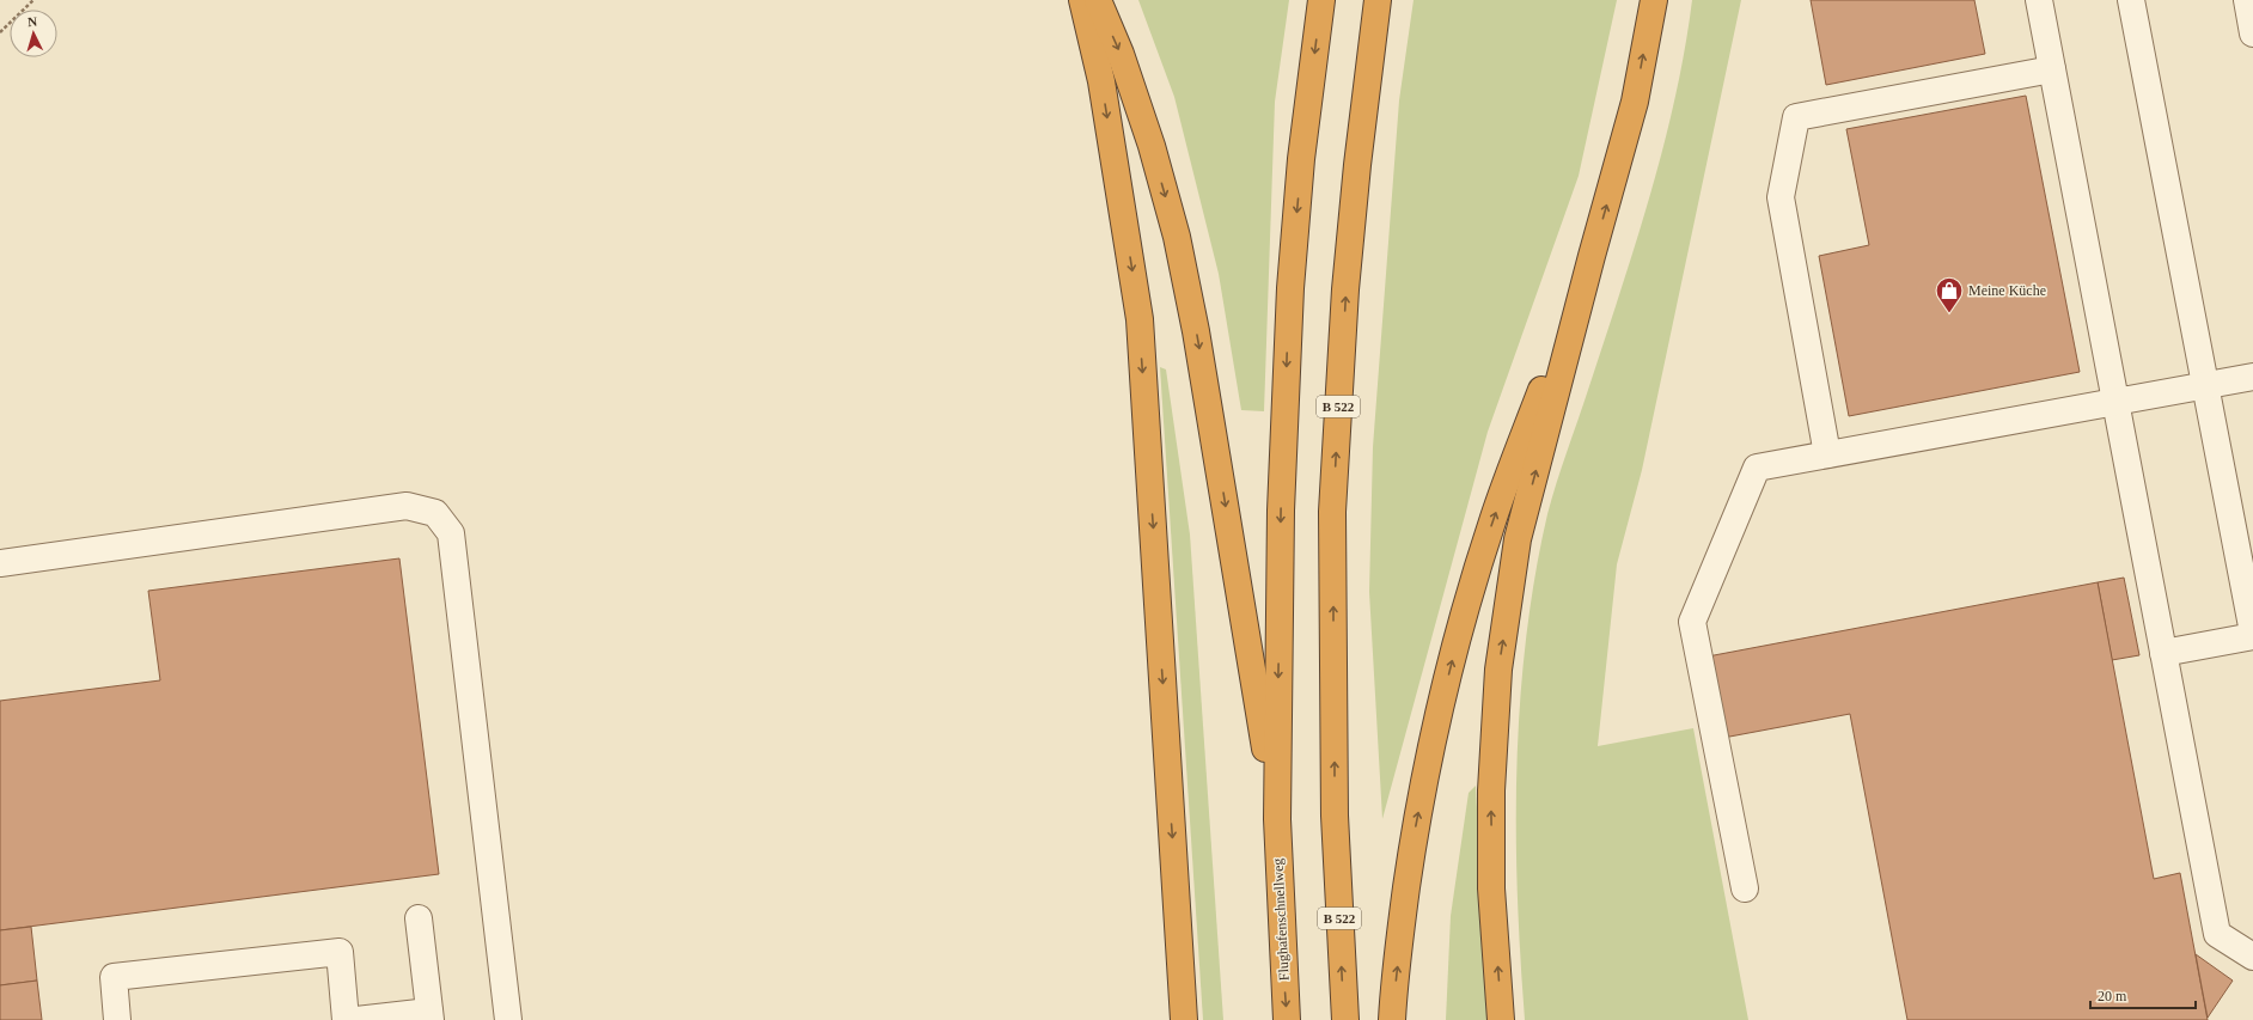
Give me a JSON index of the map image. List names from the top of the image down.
{
  "streets": {
    "highway": ["B 522", "Flughafenschnellweg"]
  },
  "places": {
    "shop": ["Meine Küche"]
  },
  "scale_bar": "20 m",
  "north": "top"
}
